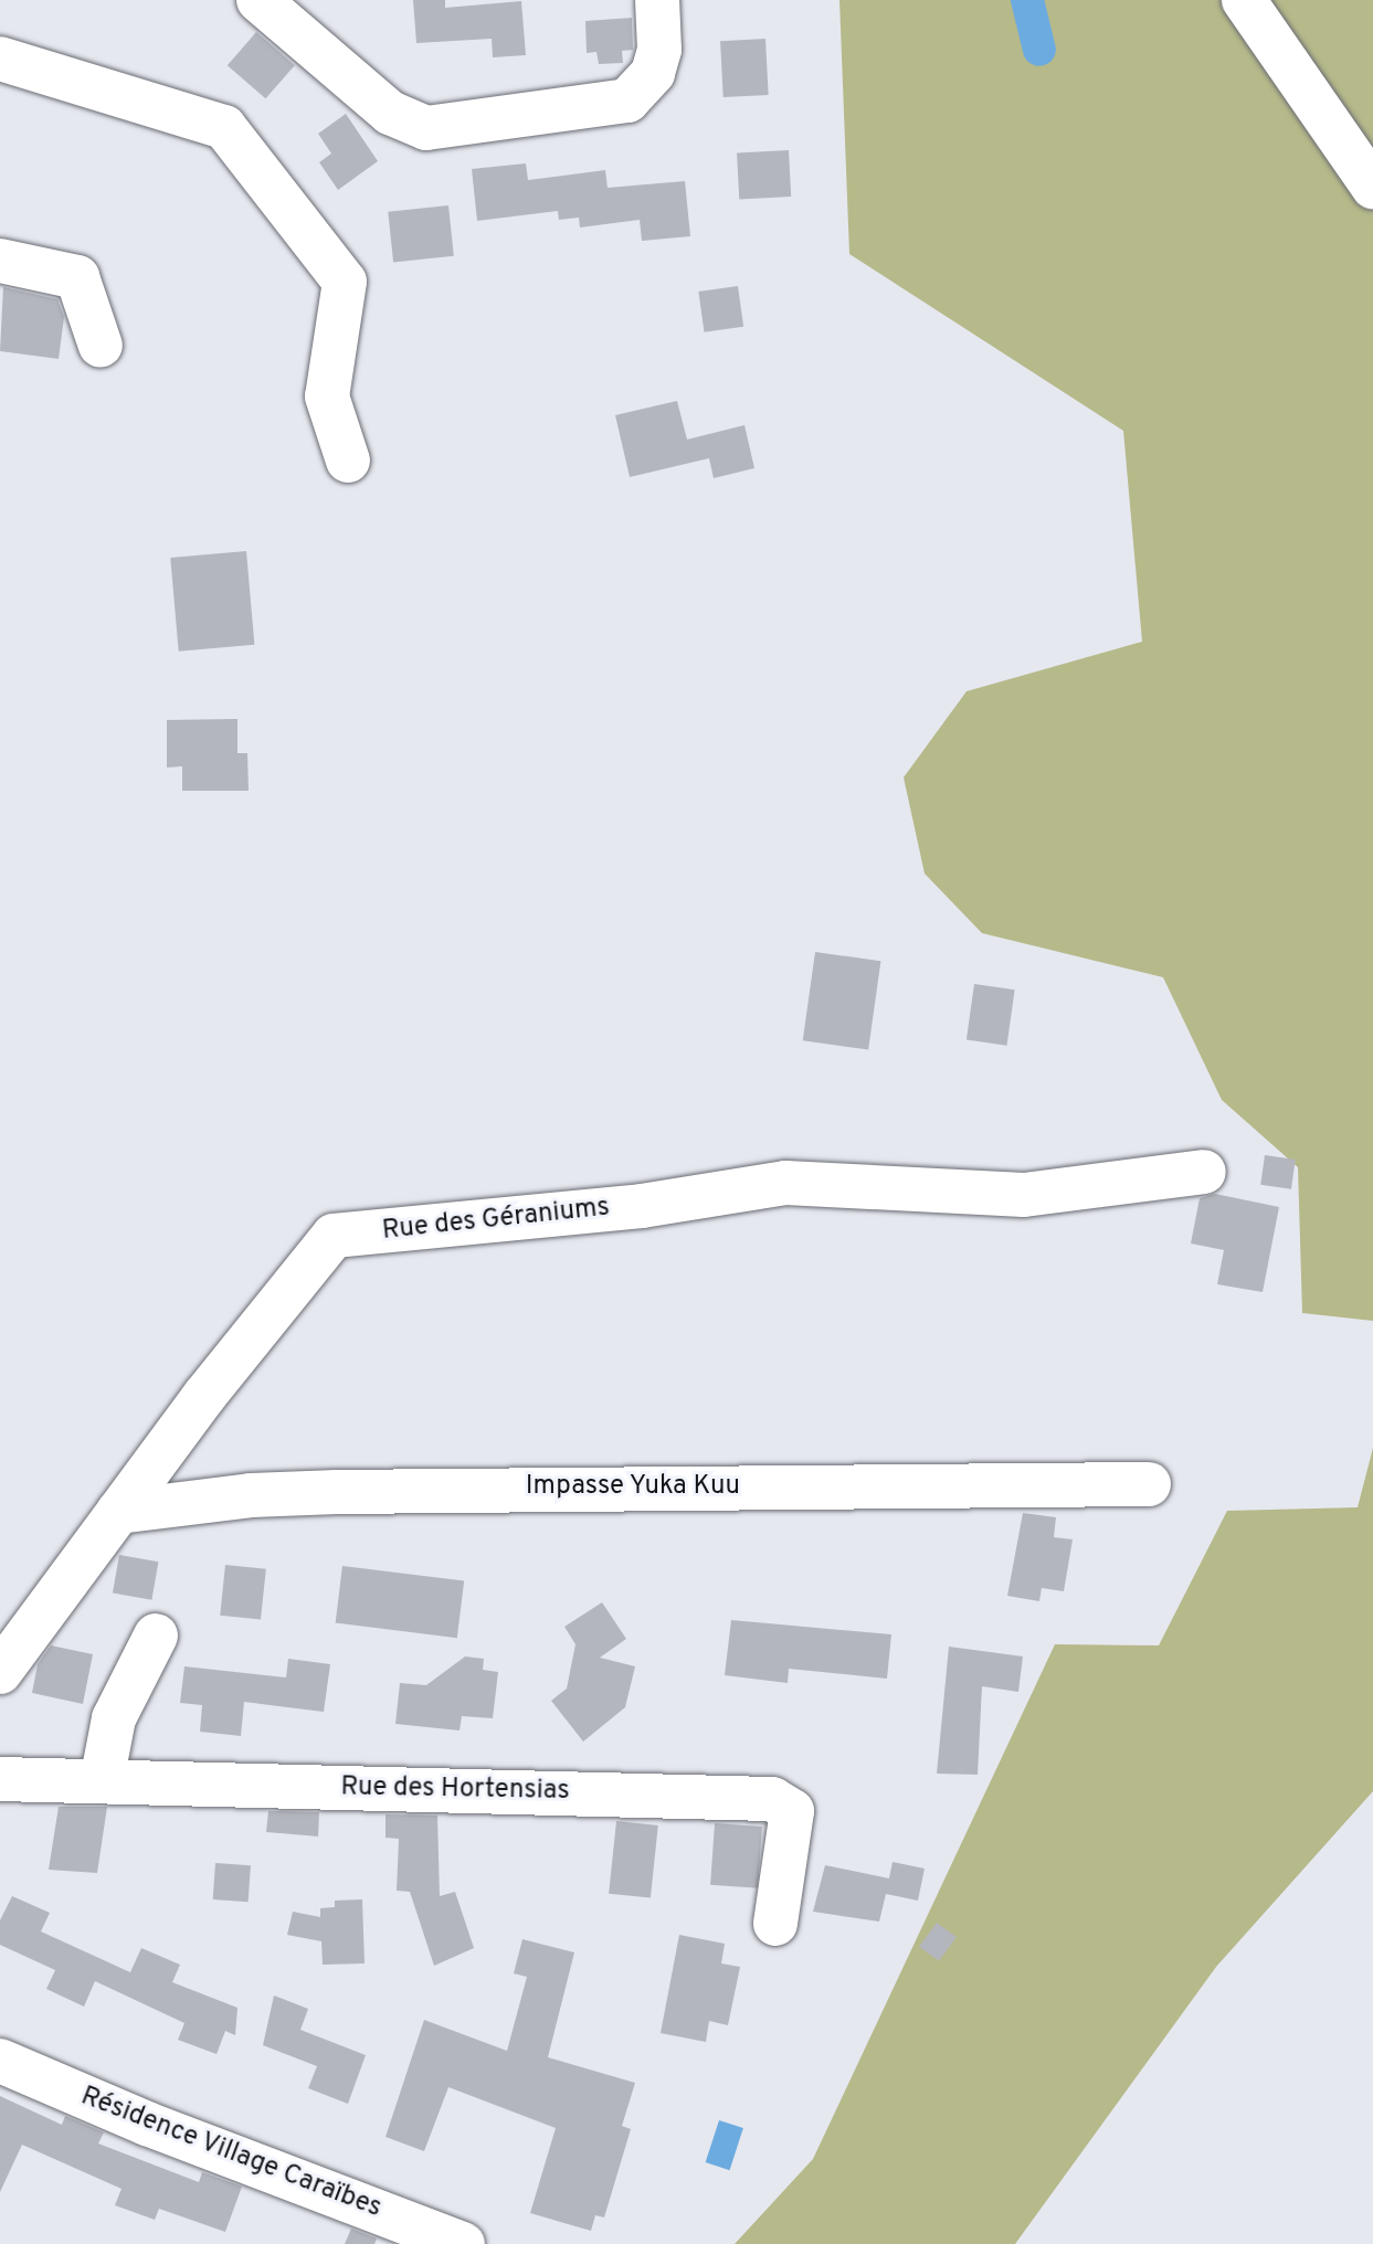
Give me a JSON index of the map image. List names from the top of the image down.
{
  "streets": {
    "street": [
      "Rue des Géraniums",
      "Impasse Yuka Kuu",
      "Rue des Hortensias",
      "Résidence Village Caraïbes"
    ]
  },
  "crossings": [
    ["Rue des Géraniums", "Impasse Yuka Kuu"]
  ]
}
